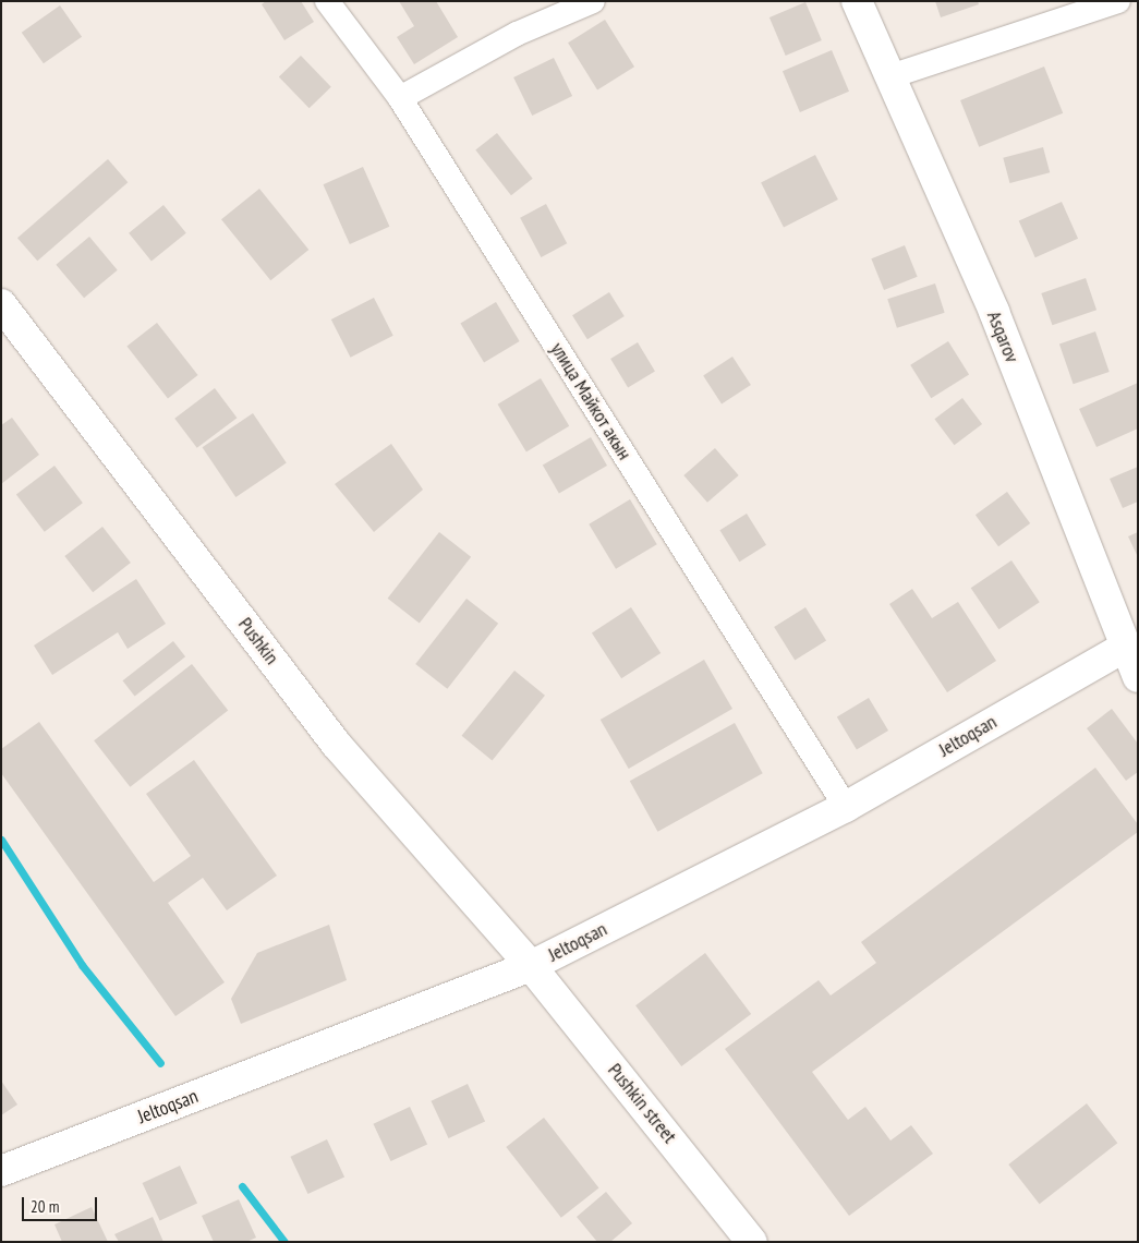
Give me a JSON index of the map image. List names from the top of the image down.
{
  "streets": {
    "street": [
      "Asqarov",
      "улица Майкот акын",
      "Pushkin",
      "Jeltoqsan",
      "Pushkin street"
    ]
  },
  "crossings": [
    ["Asqarov", "Jeltoqsan"],
    ["улица Майкот акын", "Jeltoqsan"],
    ["Pushkin", "Jeltoqsan"],
    ["Pushkin", "Pushkin street"],
    ["Jeltoqsan", "Pushkin street"]
  ],
  "scale_bar": "20 m"
}
